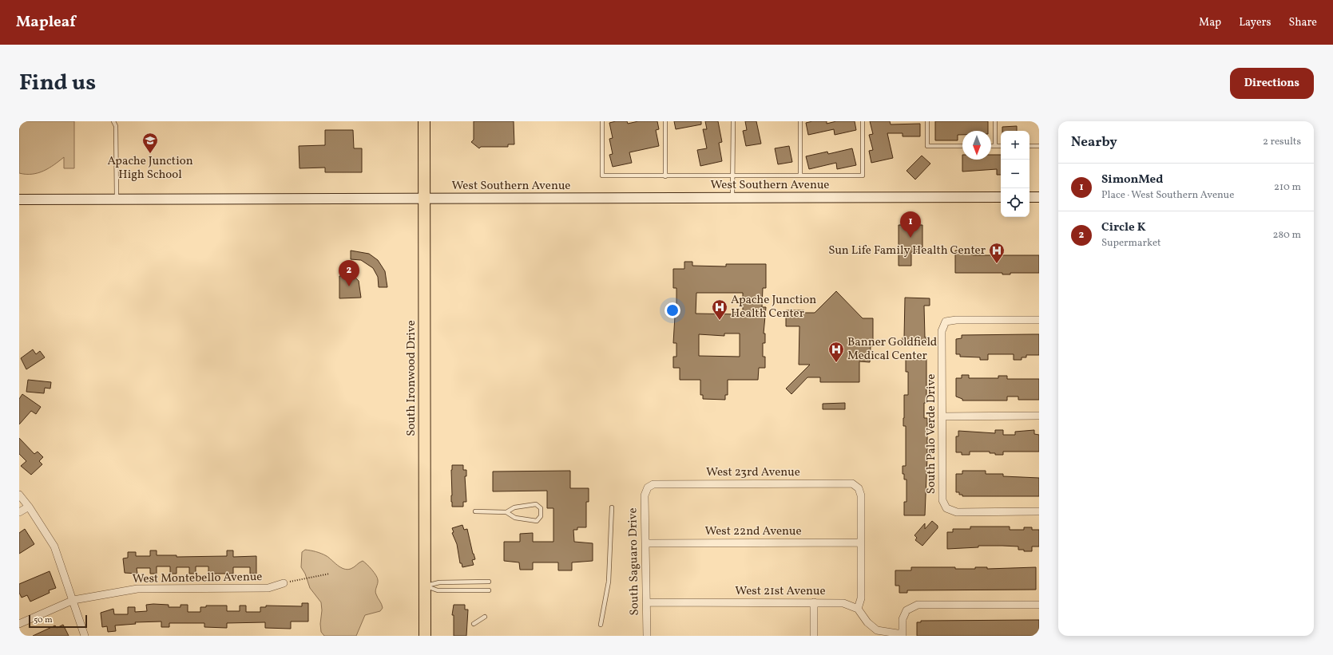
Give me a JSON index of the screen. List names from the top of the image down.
{
  "streets": {
    "main road": ["West Southern Avenue", "South Ironwood Drive"],
    "street": [
      "South Palo Verde Drive",
      "West 23rd Avenue",
      "West 22nd Avenue",
      "South Saguaro Drive",
      "West Montebello Avenue",
      "West 21st Avenue"
    ]
  },
  "crossings": [
    ["West Southern Avenue", "South Ironwood Drive"],
    ["West 23rd Avenue", "West 22nd Avenue"],
    ["West 23rd Avenue", "South Saguaro Drive"],
    ["West 22nd Avenue", "South Saguaro Drive"],
    ["South Saguaro Drive", "West 21st Avenue"]
  ],
  "places": {
    "school or university": ["Apache Junction High School"],
    "hospital": ["Sun Life Family Health Center", "Apache Junction Health Center", "Banner Goldfield Medical Center"]
  },
  "scale_bar": "50 m",
  "north": "bottom",
  "page": {
    "header": "Mapleaf",
    "nav": ["Map", "Layers", "Share"],
    "title": "Find us",
    "buttons": "Directions",
    "heading": ["Nearby", "2 results"],
    "map_buttons": ["+", "−"],
    "list": [
      {
        "mark": "1",
        "name": "SimonMed",
        "note": "Place · West Southern Avenue",
        "value": "210 m"
      },
      {
        "mark": "2",
        "name": "Circle K",
        "note": "Supermarket",
        "value": "280 m"
      }
    ],
    "pins": ["1", "2"],
    "scale": "50 m"
  }
}
